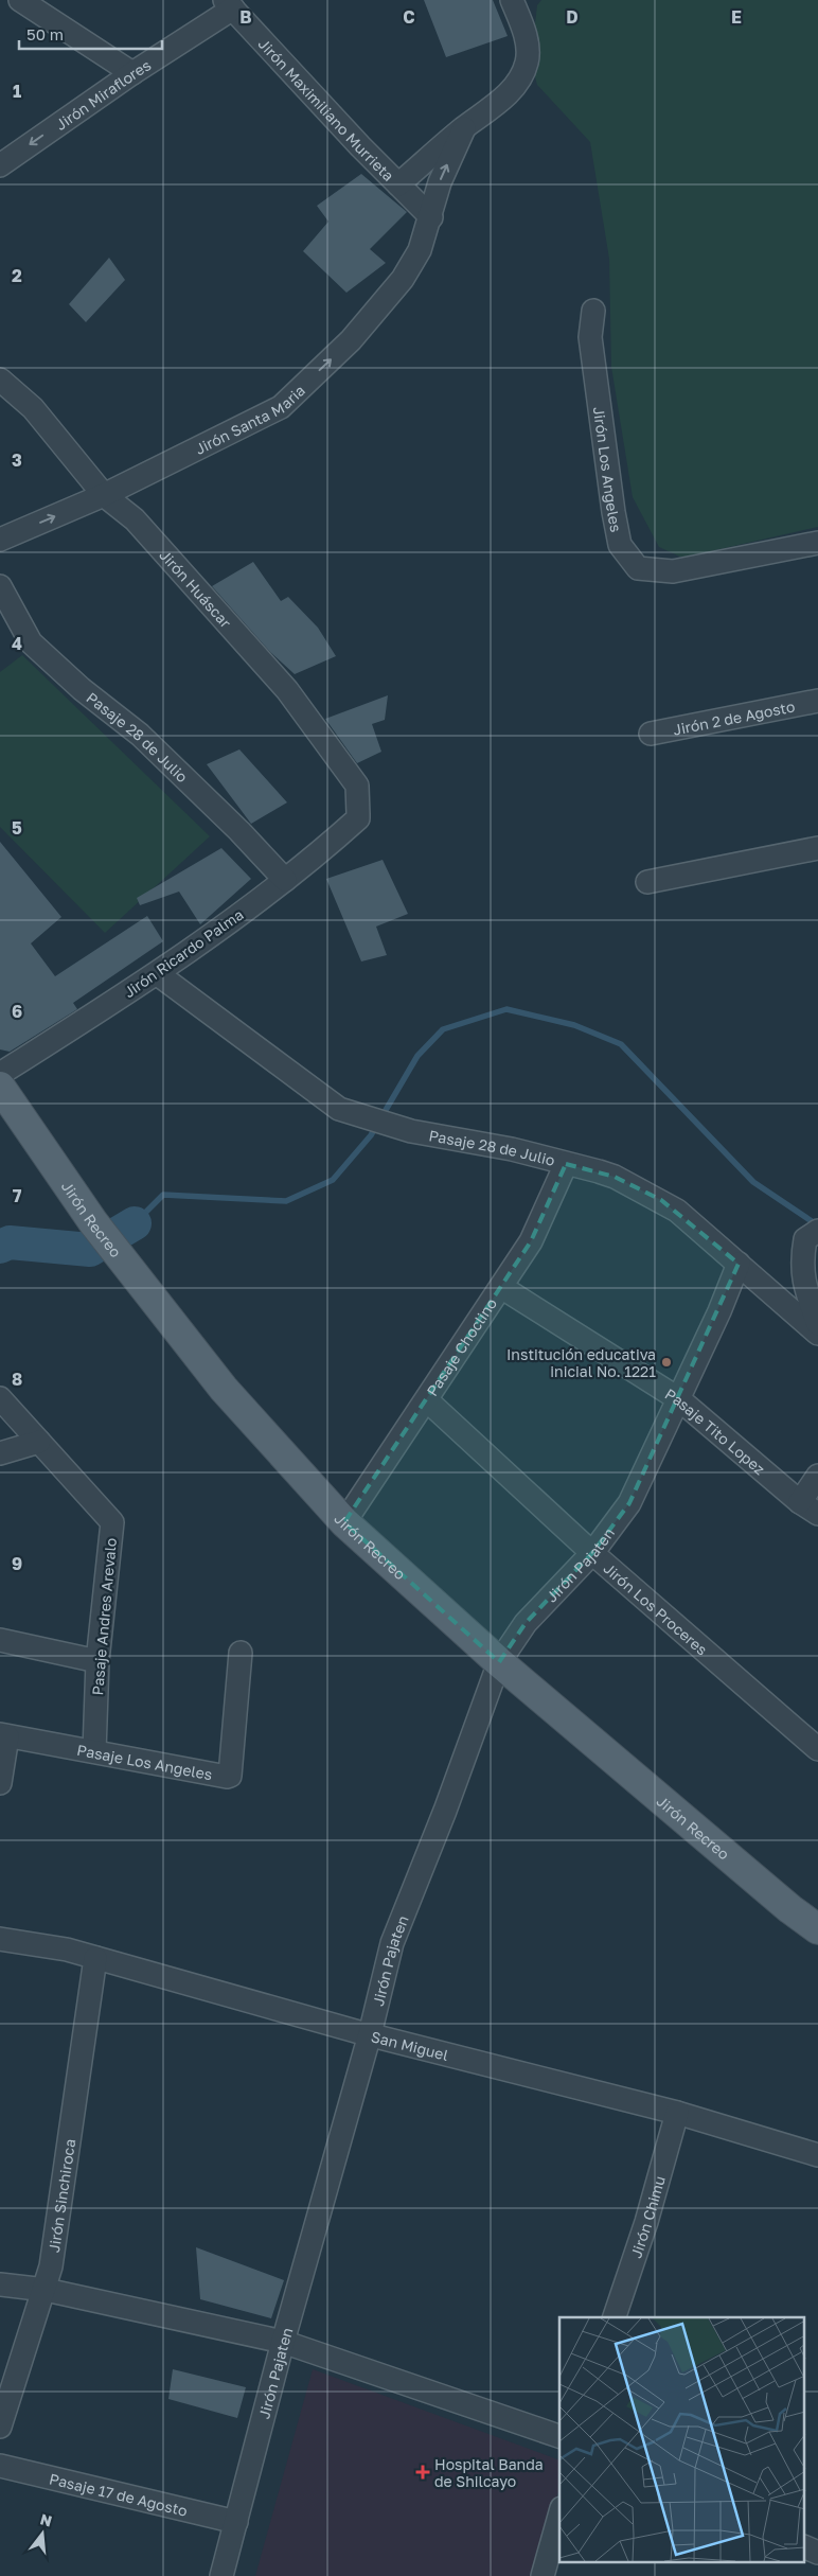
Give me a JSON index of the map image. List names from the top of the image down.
{
  "streets": {
    "main road": ["Jirón Recreo"],
    "street": [
      "Jirón Miraflores",
      "Jirón Maximiliano Murrieta",
      "Jirón Santa Maria",
      "Jirón Los Angeles",
      "Jirón Huáscar",
      "Jirón 2 de Agosto",
      "Pasaje 28 de Julio",
      "Jirón Ricardo Palma",
      "Pasaje Choclino",
      "Pasaje Tito Lopez",
      "Jirón Pajaten",
      "Jirón Los Proceres",
      "Pasaje Andres Arevalo",
      "Pasaje Los Angeles",
      "San Miguel",
      "Jirón Sinchiroca",
      "Jirón Chimu",
      "Pasaje 17 de Agosto"
    ]
  },
  "crossings": [
    ["Jirón Miraflores", "Jirón Maximiliano Murrieta"],
    ["Jirón Maximiliano Murrieta", "Jirón Santa Maria"],
    ["Jirón Santa Maria", "Jirón Huáscar"],
    ["Jirón Huáscar", "Jirón Ricardo Palma"],
    ["Pasaje 28 de Julio", "Jirón Ricardo Palma"],
    ["Pasaje 28 de Julio", "Pasaje Choclino"],
    ["Pasaje 28 de Julio", "Jirón Pajaten"],
    ["Jirón Recreo", "Pasaje Choclino"],
    ["Jirón Recreo", "Jirón Pajaten"],
    ["Pasaje Choclino", "Pasaje Tito Lopez"],
    ["Pasaje Choclino", "Jirón Los Proceres"],
    ["Pasaje Tito Lopez", "Jirón Pajaten"],
    ["Jirón Pajaten", "Jirón Los Proceres"],
    ["Jirón Pajaten", "San Miguel"],
    ["Jirón Pajaten", "Pasaje 17 de Agosto"],
    ["Pasaje Andres Arevalo", "Pasaje Los Angeles"],
    ["San Miguel", "Jirón Sinchiroca"],
    ["San Miguel", "Jirón Chimu"]
  ],
  "one_way": ["Jirón Miraflores", "Jirón Santa Maria"],
  "places": {
    "other": ["Institución educativa inicial No. 1221"],
    "health": ["Hospital Banda de Shilcayo"]
  },
  "scale_bar": "50 m",
  "north": "top",
  "grid": {
    "columns": [
      "B",
      "C",
      "D",
      "E"
    ],
    "rows": [
      "1",
      "2",
      "3",
      "4",
      "5",
      "6",
      "7",
      "8",
      "9"
    ]
  }
}
